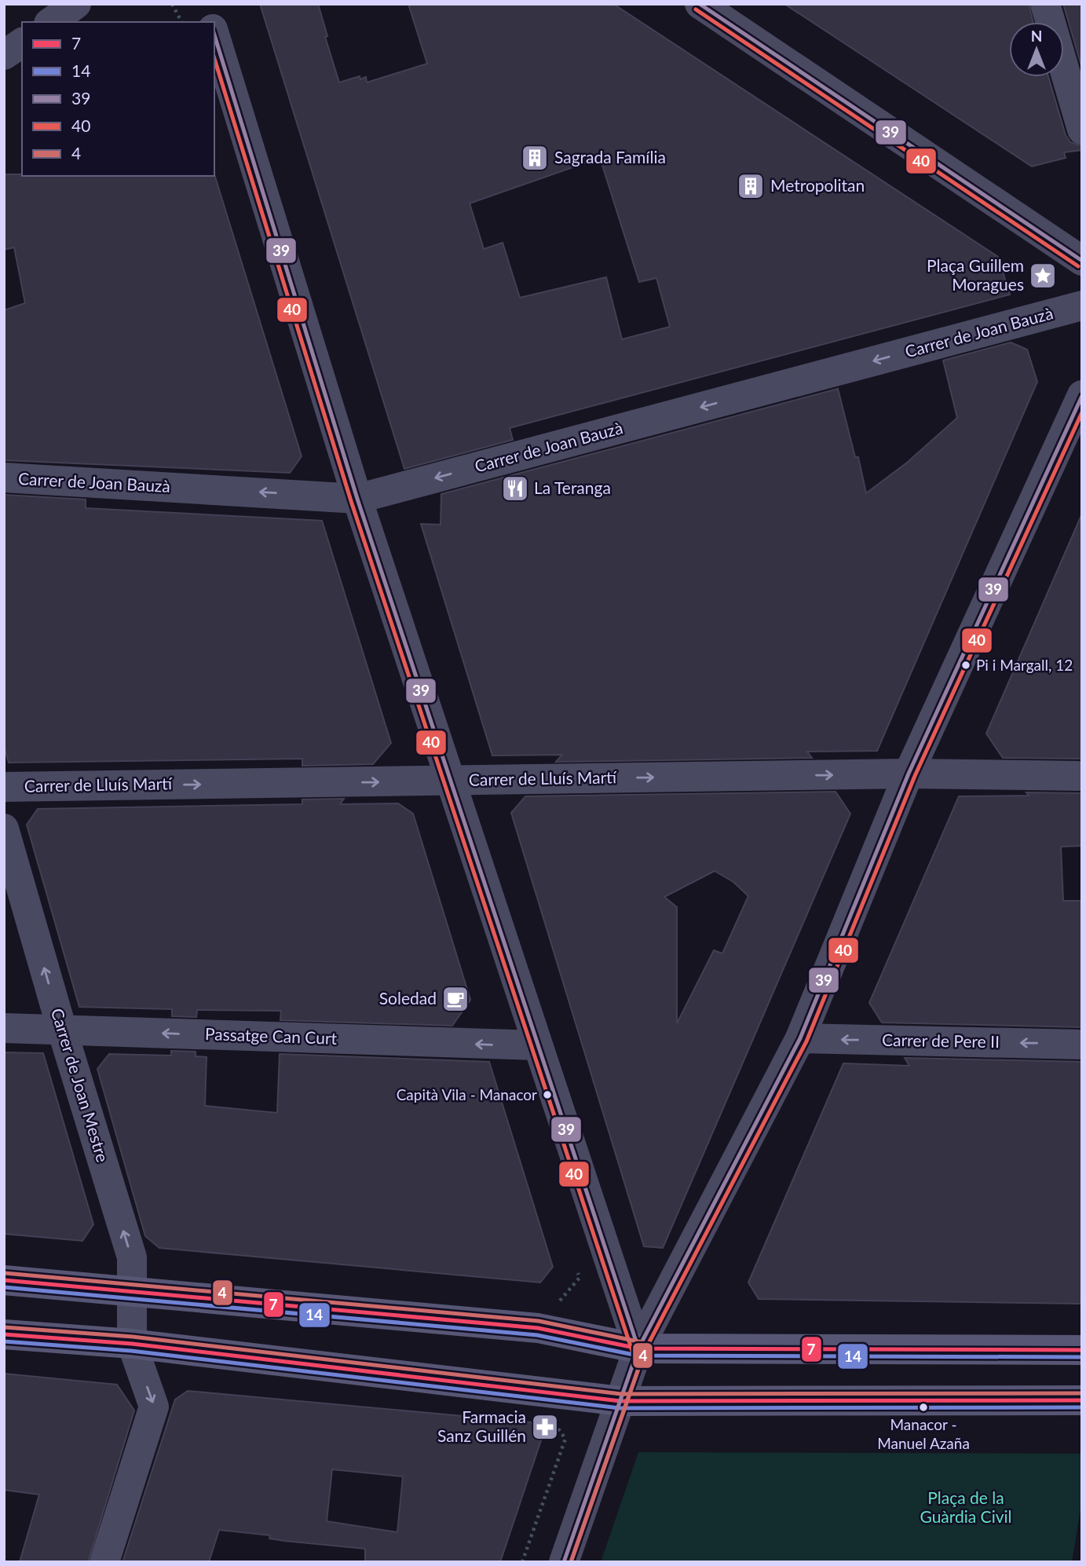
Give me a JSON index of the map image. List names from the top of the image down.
{
  "streets": {
    "street": [
      "Carrer de Joan Bauzà",
      "Carrer de Lluís Martí",
      "Passatge Can Curt",
      "Carrer de Pere II",
      "Carrer de Joan Mestre"
    ]
  },
  "crossings": [
    ["Passatge Can Curt", "Carrer de Joan Mestre"]
  ],
  "one_way": [
    "Carrer de Joan Bauzà",
    "Carrer de Lluís Martí",
    "Passatge Can Curt",
    "Carrer de Pere II",
    "Carrer de Joan Mestre"
  ],
  "parks": ["Plaça de la Guàrdia Civil"],
  "places": {
    "building": ["Sagrada Família", "Metropolitan"],
    "place": ["Plaça Guillem Moragues"],
    "restaurant": ["La Teranga"],
    "other": ["Pi i Margall, 12", "Capità Vila - Manacor", "Manacor - Manuel Azaña"],
    "cafe": ["Soledad"],
    "pharmacy": ["Farmacia Sanz Guillén"]
  },
  "lines": [
    "transit line 39",
    "transit line 40",
    "transit line 4",
    "transit line 7",
    "transit line 14"
  ],
  "legend": [
    "7",
    "14",
    "39",
    "40",
    "4"
  ],
  "north": "top"
}
